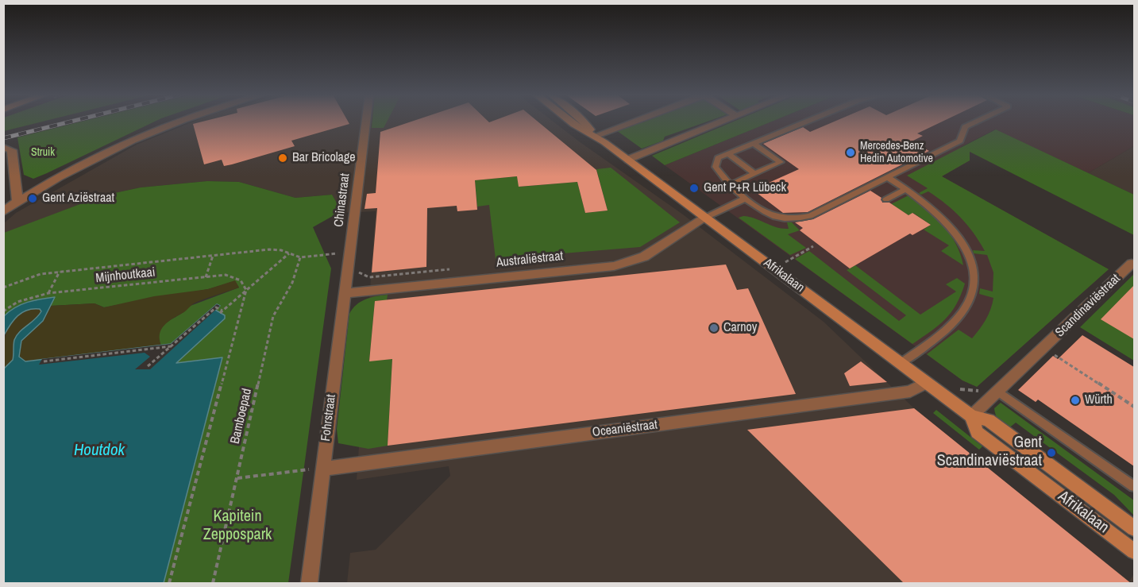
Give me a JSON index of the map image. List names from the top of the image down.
{
  "streets": {
    "main road": ["Afrikalaan"],
    "street": [
      "Chinastraat",
      "Australiëstraat",
      "Scandinaviëstraat",
      "Fohrstraat",
      "Oceaniëstraat"
    ],
    "path": ["Mijnhoutkaai", "Bamboepad"]
  },
  "crossings": [
    ["Chinastraat", "Fohrstraat"],
    ["Australiëstraat", "Afrikalaan"],
    ["Australiëstraat", "Fohrstraat"],
    ["Afrikalaan", "Scandinaviëstraat"],
    ["Afrikalaan", "Oceaniëstraat"],
    ["Fohrstraat", "Oceaniëstraat"]
  ],
  "water": ["Houtdok"],
  "parks": ["Struik", "Kapitein Zeppospark"],
  "places": [
    "Mercedes-Benz Hedin Automotive",
    "Bar Bricolage",
    "Gent P+R Lübeck",
    "Gent Aziëstraat",
    "Carnoy",
    "Würth",
    "Gent Scandinaviëstraat"
  ]
}
